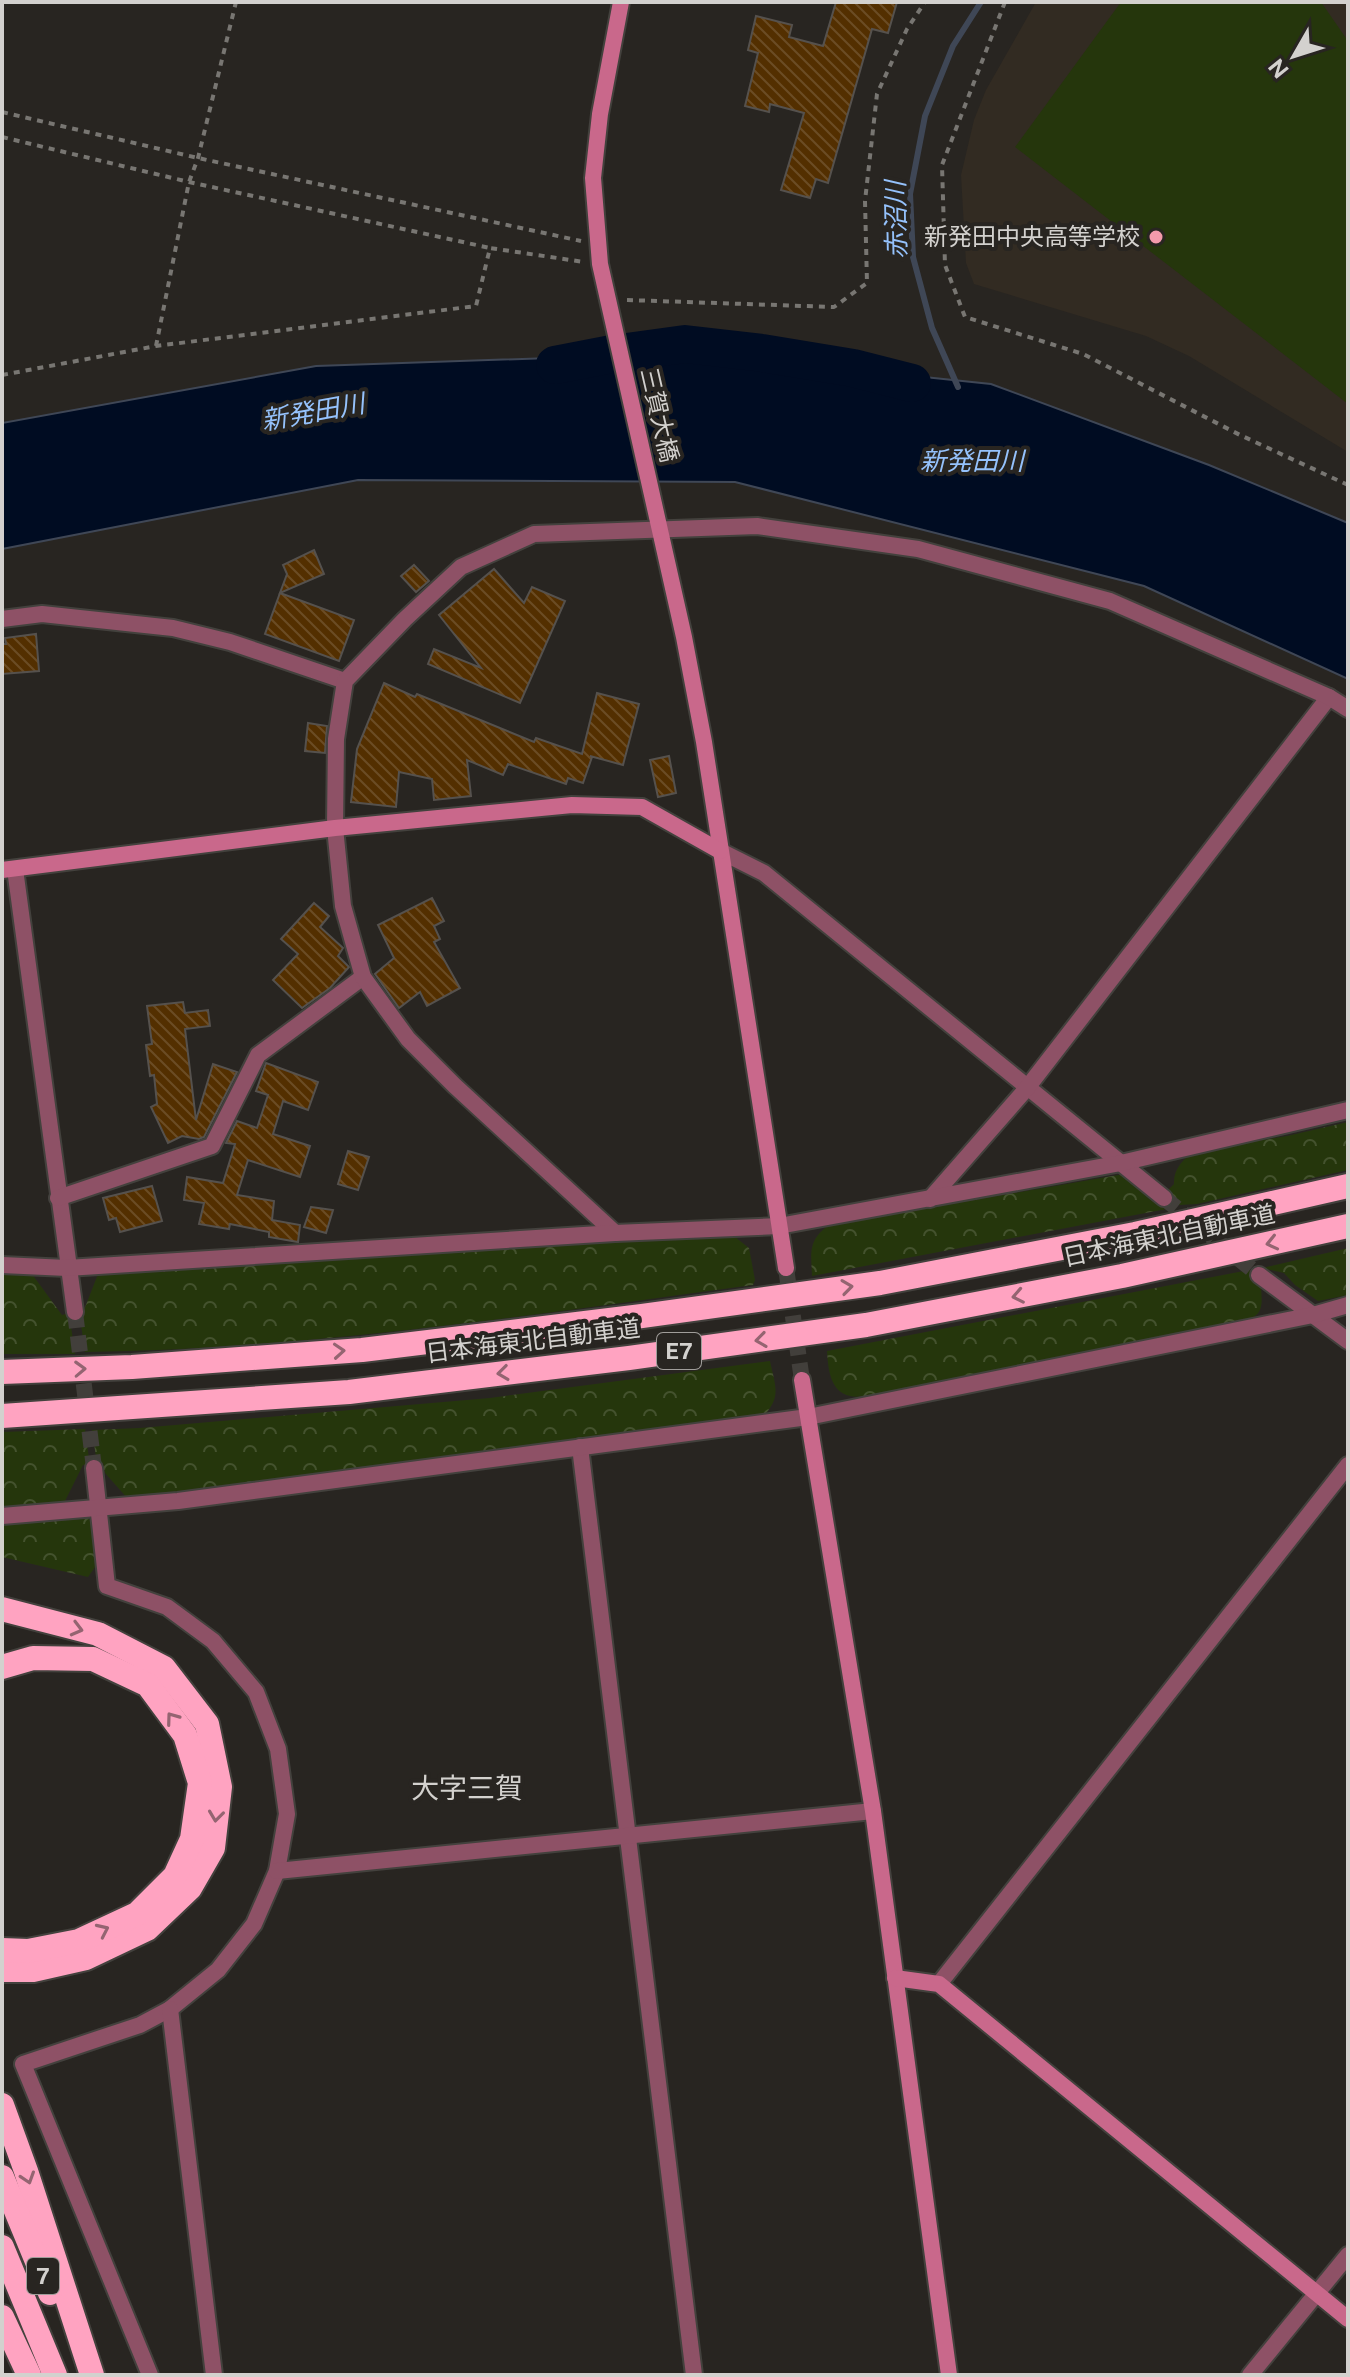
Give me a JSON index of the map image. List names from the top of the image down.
{
  "streets": {
    "highway": ["日本海東北自動車道", "E7", "7"],
    "street": ["三賀大橋"]
  },
  "districts": ["大字三賀"],
  "water": ["赤沼川", "新発田川"],
  "places": ["新発田中央高等学校"],
  "north": "bottom left"
}
